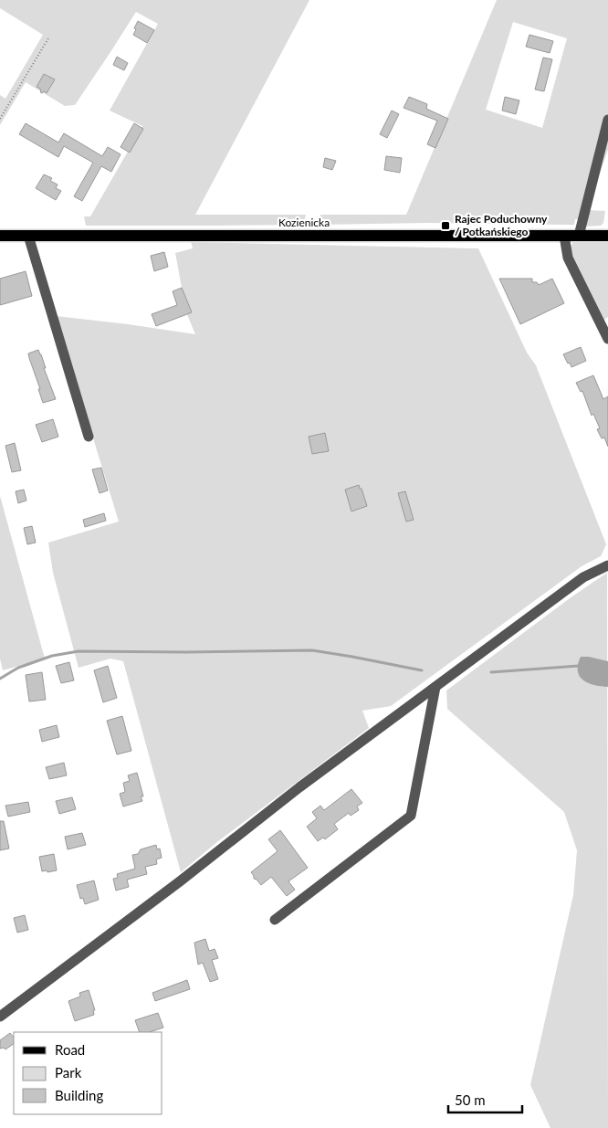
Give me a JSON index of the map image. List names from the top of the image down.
{
  "streets": {
    "main road": ["Kozienicka"]
  },
  "places": {
    "transit": ["Rajec Poduchowny / Potkańskiego"]
  },
  "legend": ["Road", "Park", "Building"],
  "scale_bar": "50 m"
}
